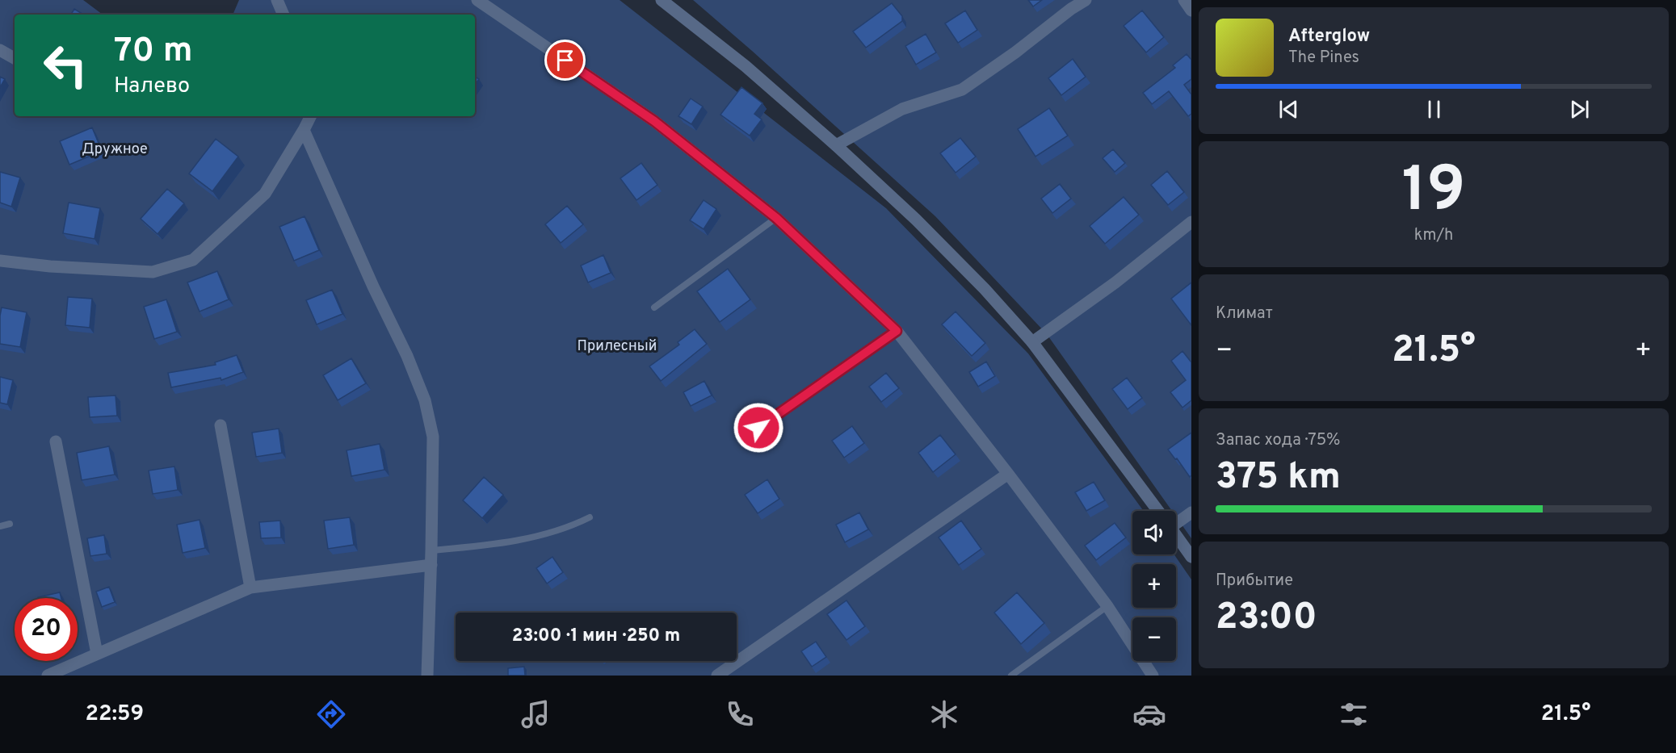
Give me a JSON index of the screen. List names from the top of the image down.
{
  "parks": ["Дружное", "Прилесный"],
  "page": {
    "turn": ["70 m", "Налево"],
    "song": ["Afterglow", "The Pines"],
    "tile": [
      ["19", "km/h"],
      "Климат",
      ["Запас хода · 75%", "375 km"],
      ["Прибытие", "23:00"]
    ],
    "heat": ["−", "21.5°", "+"],
    "map_buttons": ["+", "−"],
    "limit": "20",
    "trip": "23:00 · 1 мин · 250 m",
    "tabs": ["22:59", "21.5°"]
  }
}
